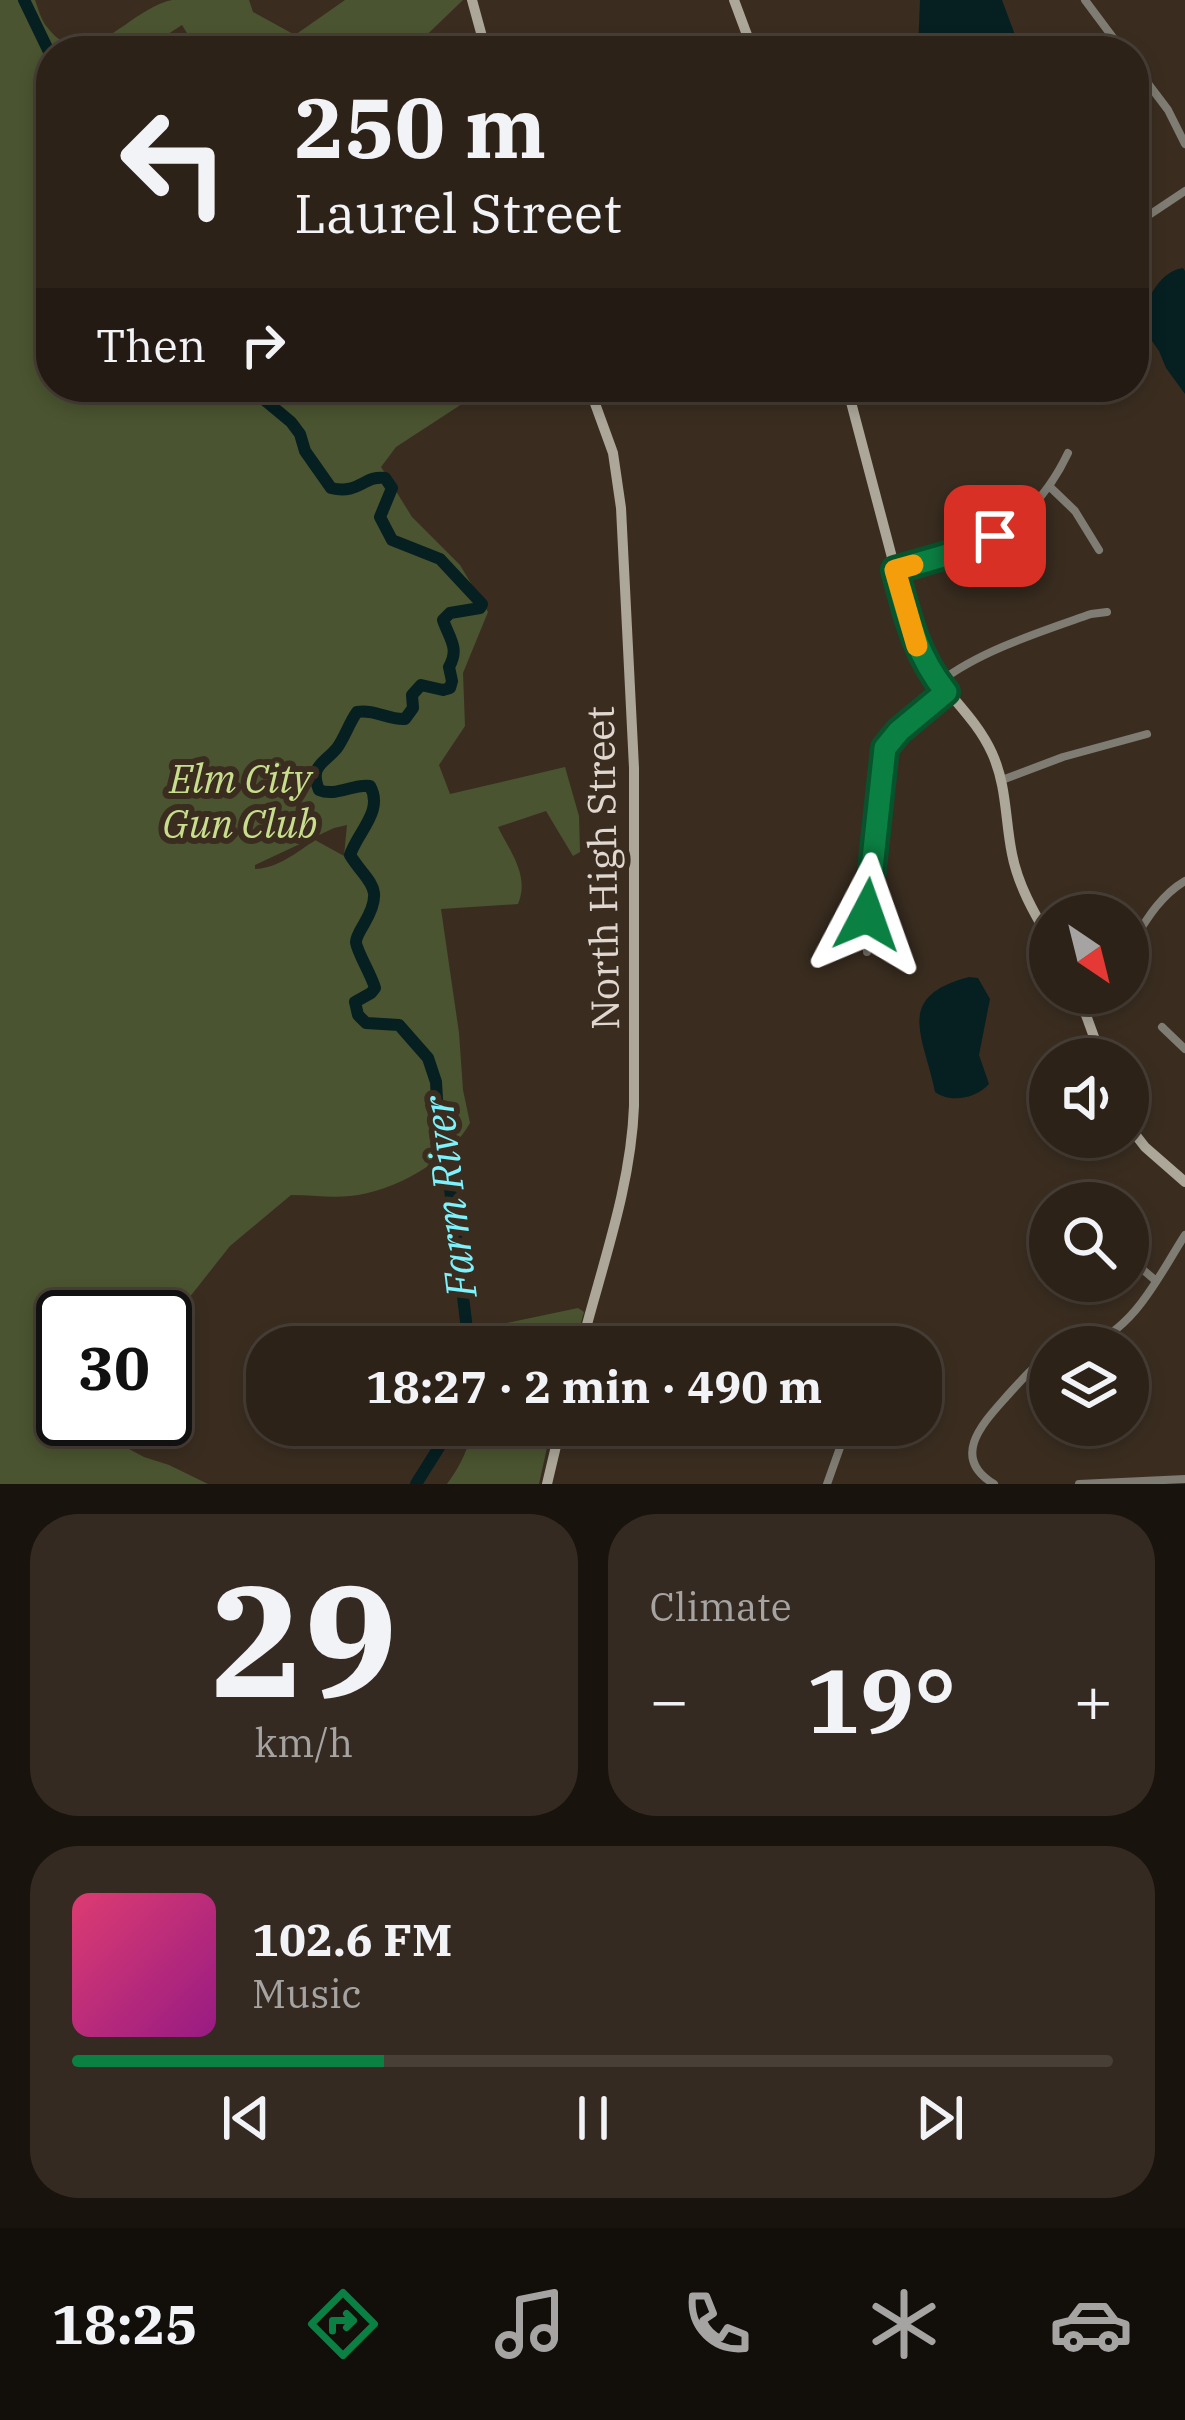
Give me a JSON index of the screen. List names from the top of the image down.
{
  "streets": {
    "main road": ["North High Street"]
  },
  "water": ["Farm River"],
  "parks": ["Elm City Gun Club"],
  "north": "bottom right",
  "page": {
    "turn": ["250 m", "Laurel Street"],
    "then": "Then",
    "limit": "30",
    "trip": "18:27 · 2 min · 490 m",
    "tile": [
      ["29", "km/h"],
      "Climate"
    ],
    "heat": ["−", "19°", "+"],
    "song": ["102.6 FM", "Music"],
    "tabs": "18:25"
  }
}
